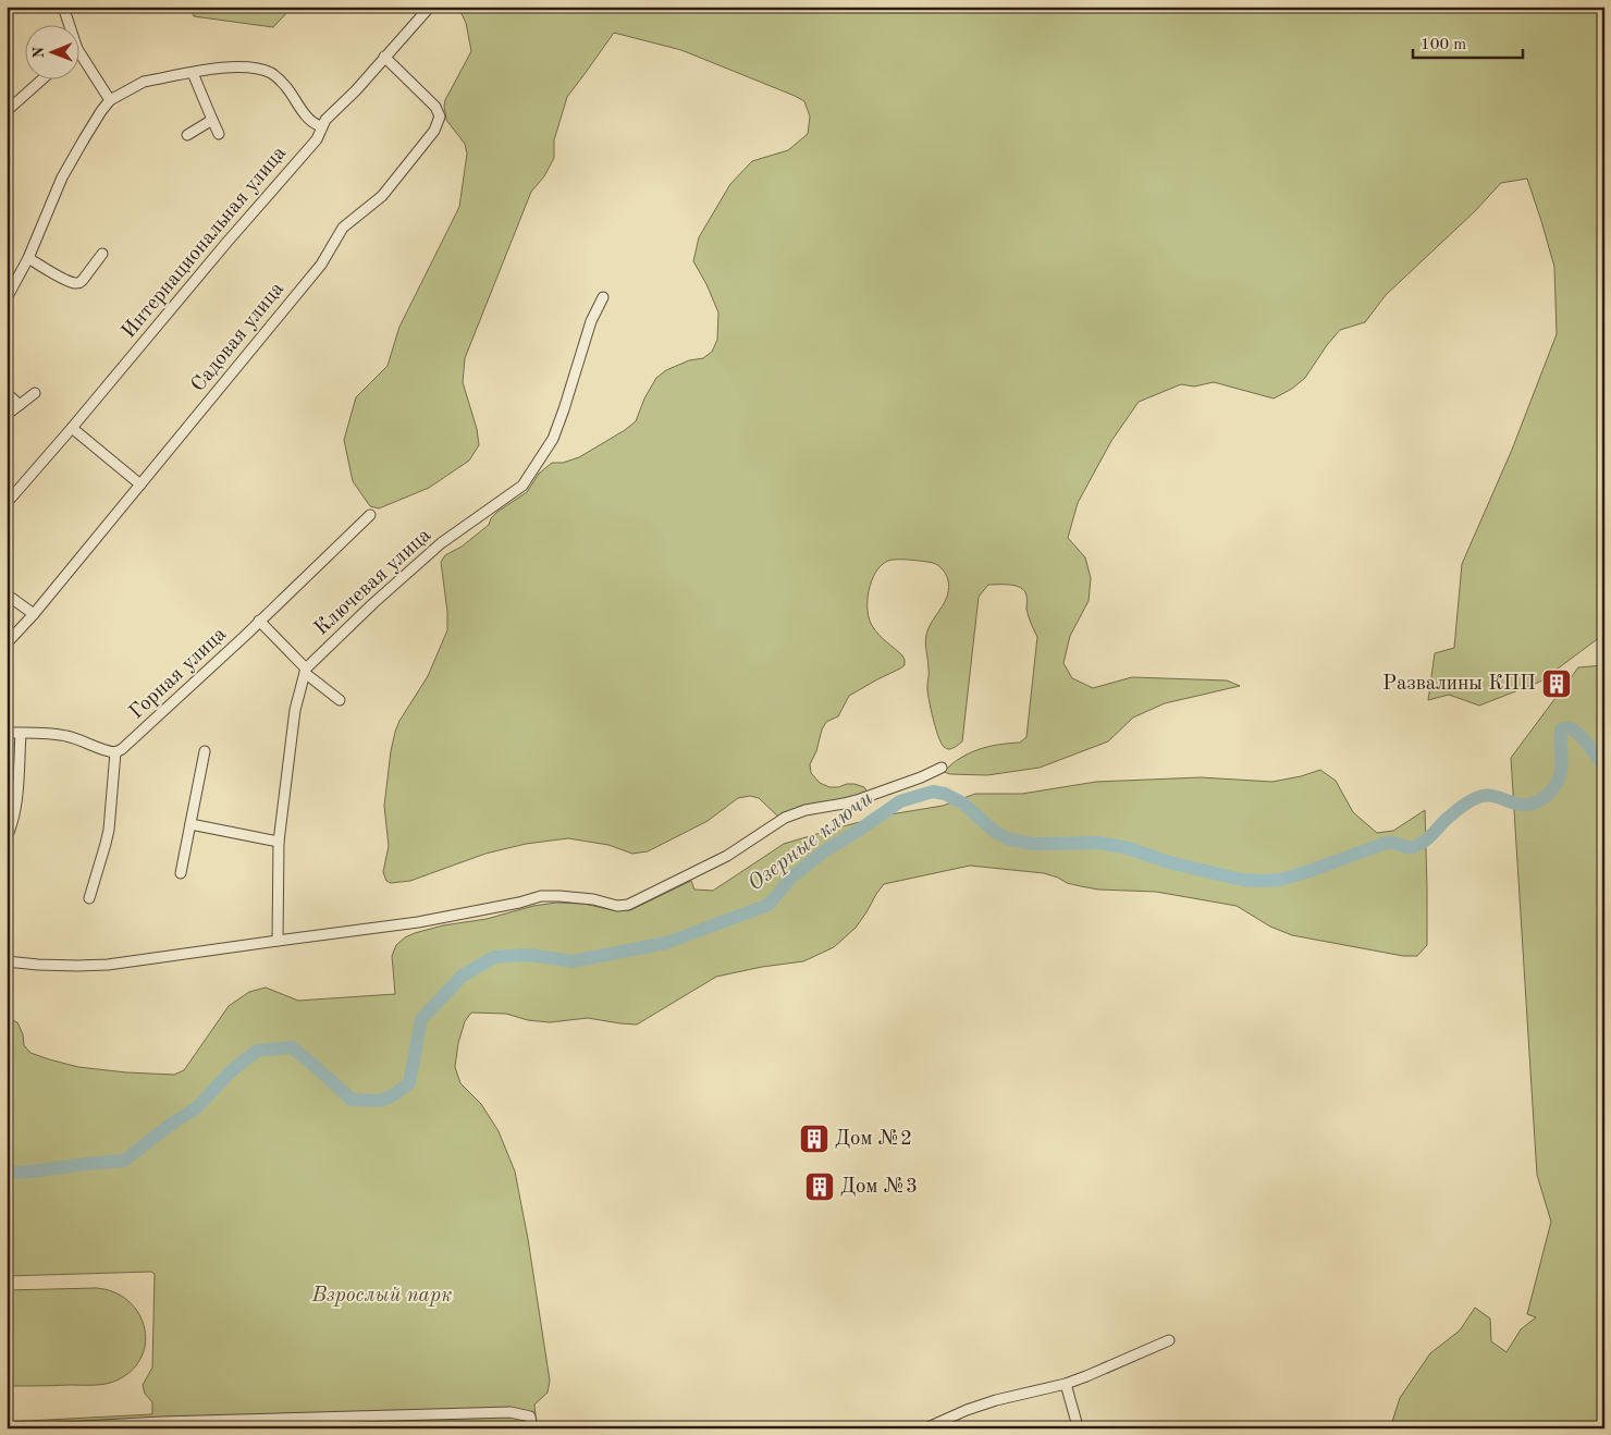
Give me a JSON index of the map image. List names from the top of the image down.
{
  "streets": {
    "street": [
      "Интернациональная улица",
      "Садовая улица",
      "Ключевая улица",
      "Горная улица"
    ]
  },
  "crossings": [
    ["Интернациональная улица", "Садовая улица"]
  ],
  "water": ["Озерные ключи"],
  "parks": ["Взрослый парк"],
  "places": {
    "building": ["Развалины КПП", "Дом №2", "Дом №3"]
  },
  "scale_bar": "100 m",
  "north": "left"
}
